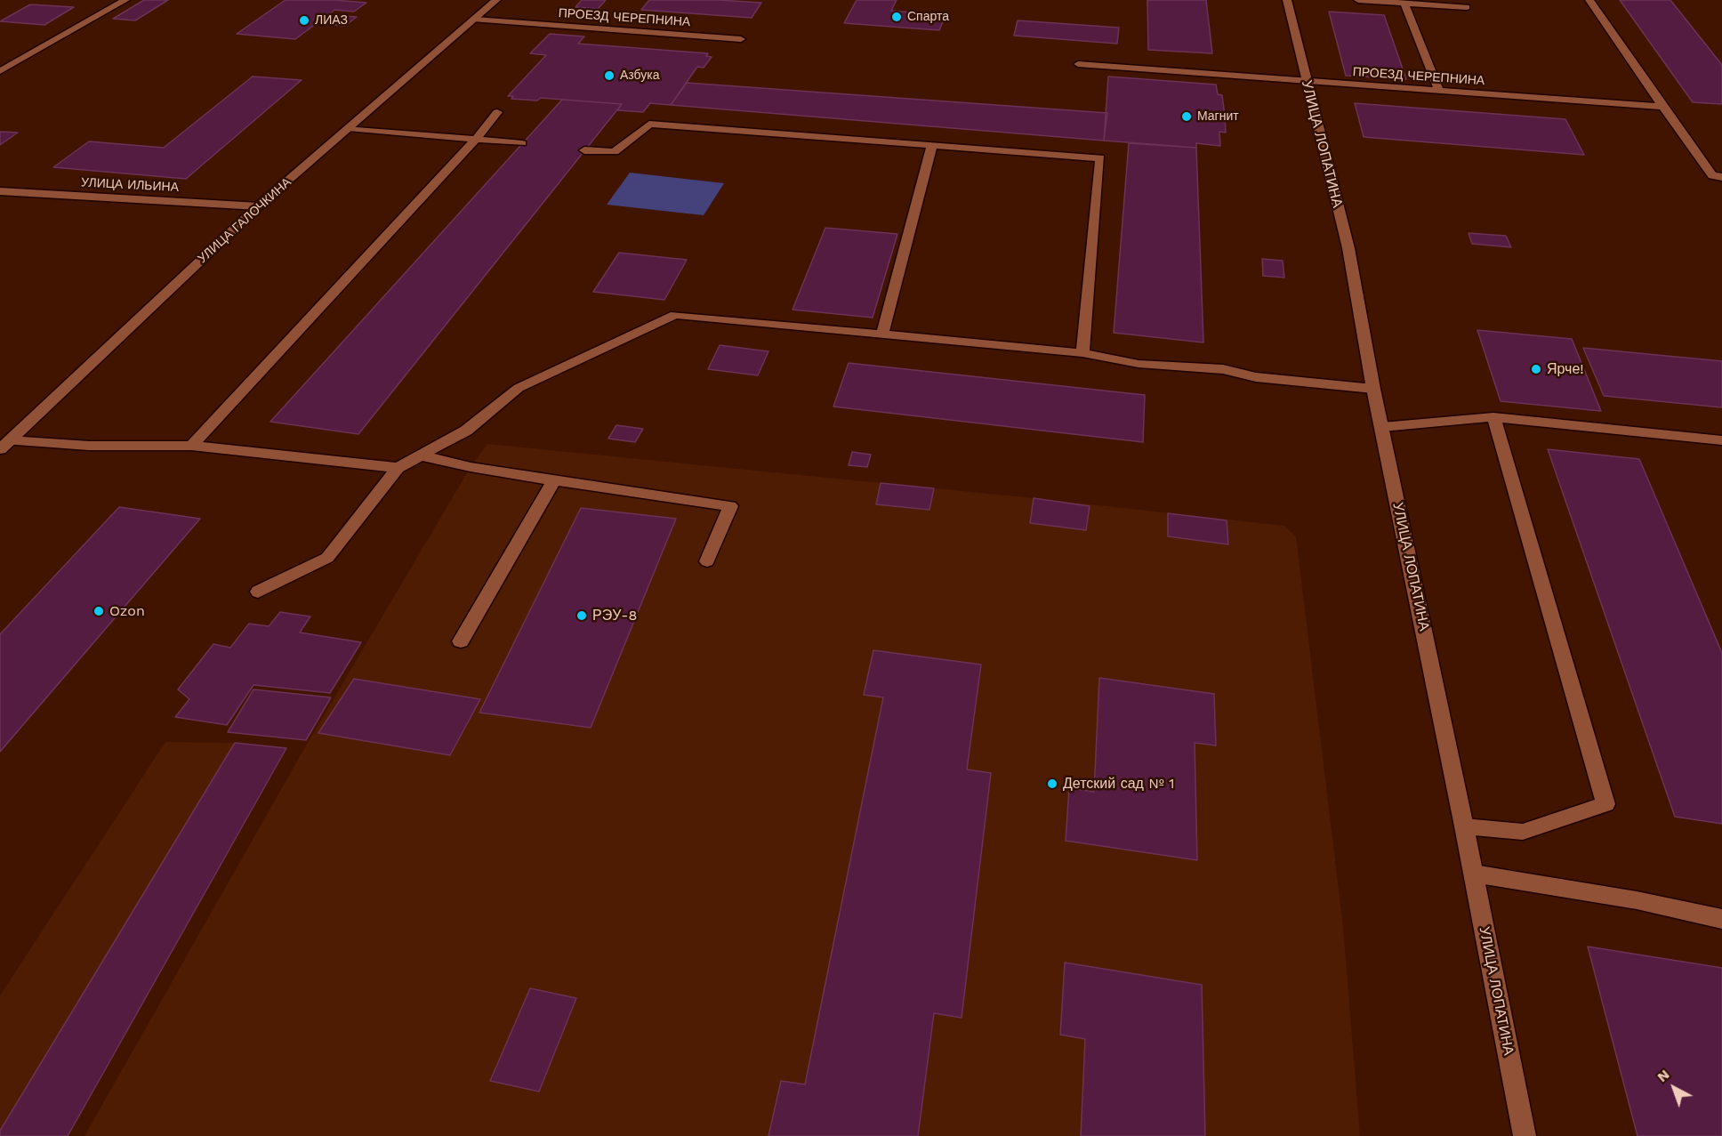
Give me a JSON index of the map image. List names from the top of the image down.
{
  "streets": {
    "street": [
      "ПРОЕЗД ЧЕРЕПНИНА",
      "УЛИЦА ЛОПАТИНА",
      "УЛИЦА ИЛЬИНА",
      "УЛИЦА ГАЛОЧКИНА"
    ]
  },
  "crossings": [
    ["ПРОЕЗД ЧЕРЕПНИНА", "УЛИЦА ЛОПАТИНА"],
    ["ПРОЕЗД ЧЕРЕПНИНА", "УЛИЦА ГАЛОЧКИНА"],
    ["УЛИЦА ИЛЬИНА", "УЛИЦА ГАЛОЧКИНА"]
  ],
  "places": [
    "Спарта",
    "ЛИАЗ",
    "Азбука",
    "Магнит",
    "Ярче!",
    "Ozon",
    "РЭУ-8",
    "Детский сад № 1"
  ],
  "north": "top left"
}
